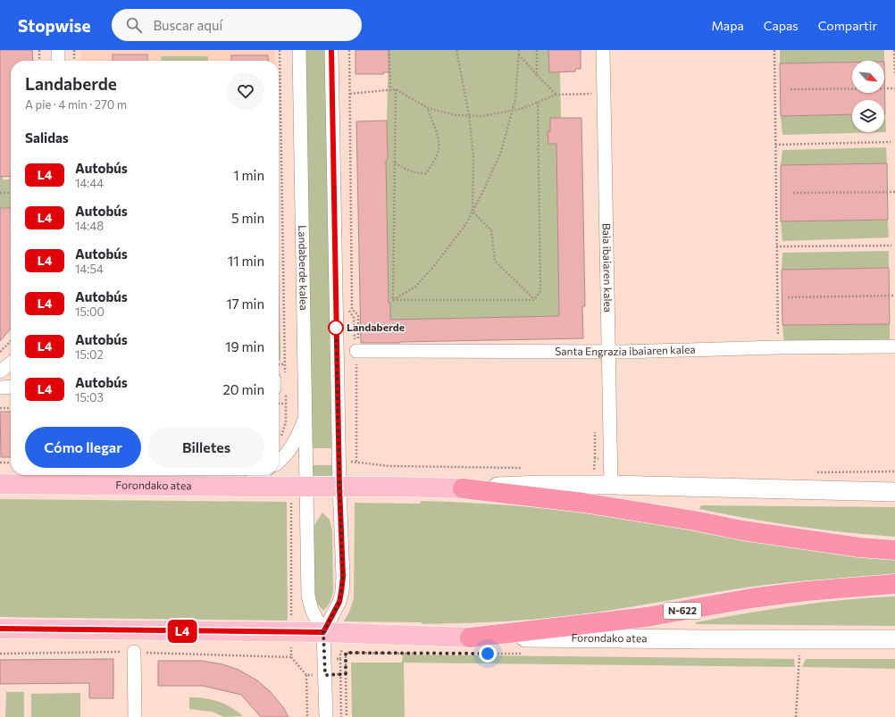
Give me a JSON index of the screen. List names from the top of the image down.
{
  "streets": {
    "highway": ["N-622"],
    "main road": ["Forondako atea"],
    "street": ["Landaberde kalea", "Baia ibaiaren kalea", "Santa Engrazia ibaiaren kalea"]
  },
  "crossings": [
    ["Landaberde kalea", "Forondako atea"],
    ["Baia ibaiaren kalea", "Santa Engrazia ibaiaren kalea"],
    ["Baia ibaiaren kalea", "Forondako atea"],
    ["Forondako atea", "N-622"]
  ],
  "places": ["Landaberde"],
  "lines": ["bus line L4"],
  "north": "bottom right",
  "page": {
    "header": "Stopwise",
    "search": "Buscar aquí",
    "nav": ["Mapa", "Capas", "Compartir"],
    "on_map": "L4",
    "heading": [
      ["Landaberde", "A pie · 4 min · 270 m"],
      "Salidas"
    ],
    "list": [
      {
        "mark": "L4",
        "name": "Autobús",
        "note": "14:44",
        "value": "1 min"
      },
      {
        "mark": "L4",
        "name": "Autobús",
        "note": "14:48",
        "value": "5 min"
      },
      {
        "mark": "L4",
        "name": "Autobús",
        "note": "14:54",
        "value": "11 min"
      },
      {
        "mark": "L4",
        "name": "Autobús",
        "note": "15:00",
        "value": "17 min"
      },
      {
        "mark": "L4",
        "name": "Autobús",
        "note": "15:02",
        "value": "19 min"
      },
      {
        "mark": "L4",
        "name": "Autobús",
        "note": "15:03",
        "value": "20 min"
      }
    ],
    "buttons": ["Cómo llegar", "Billetes"]
  }
}
